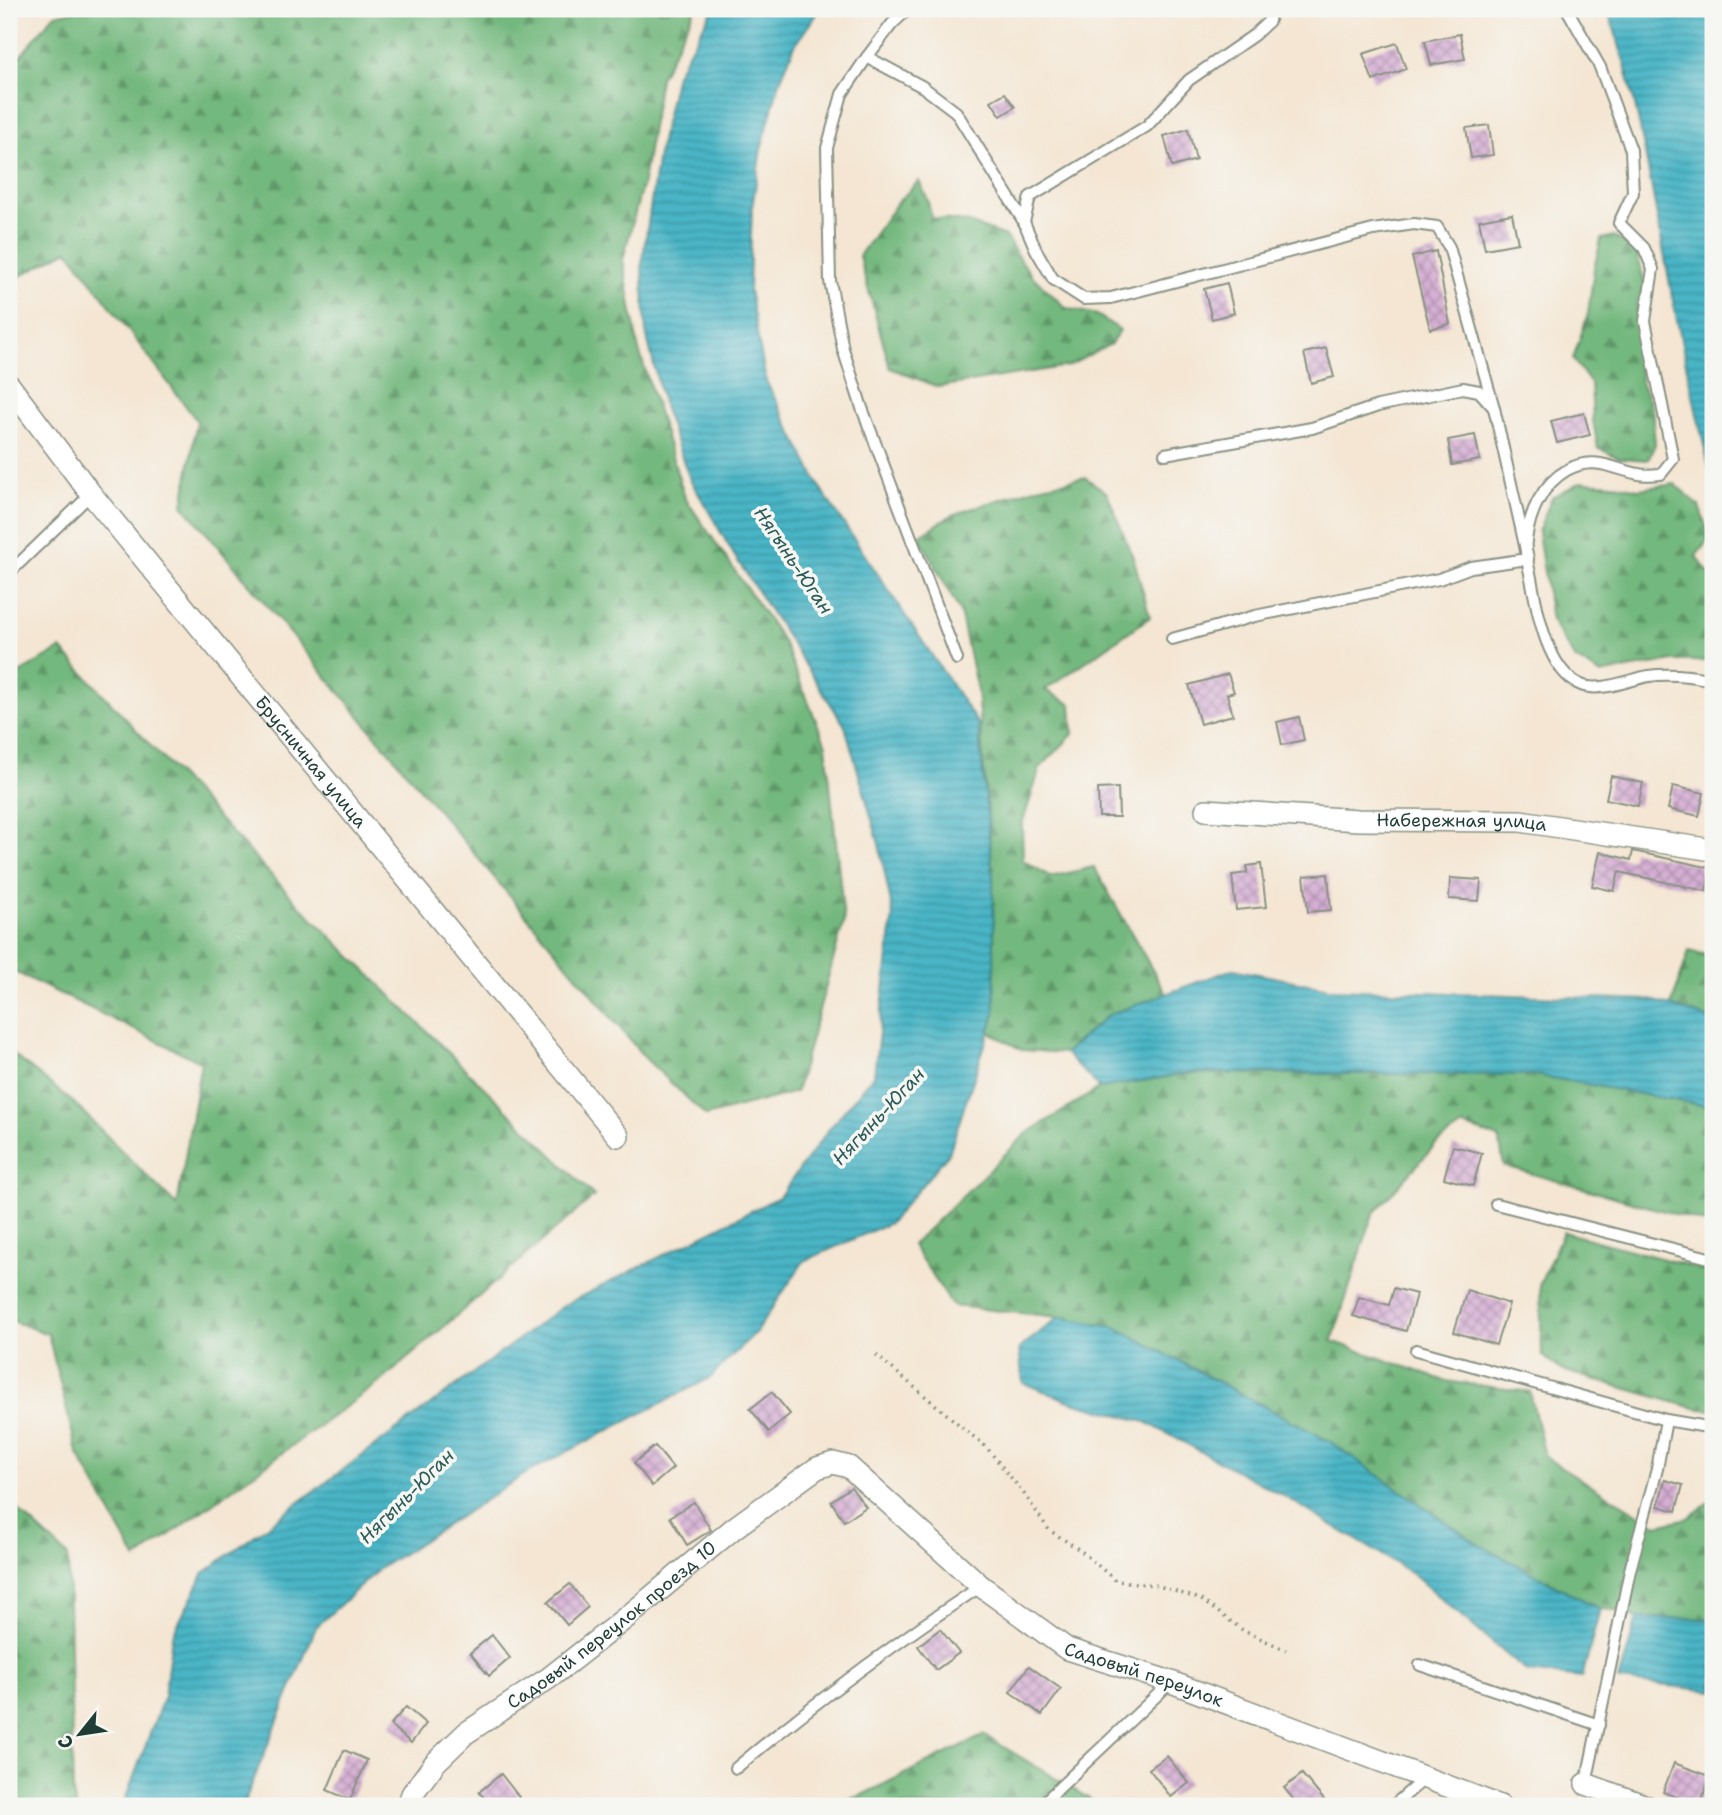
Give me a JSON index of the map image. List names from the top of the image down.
{
  "streets": {
    "street": [
      "Брусничная улица",
      "Набережная улица",
      "Садовый переулок проезд 10",
      "Садовый переулок"
    ]
  },
  "crossings": [
    ["Садовый переулок проезд 10", "Садовый переулок"]
  ],
  "water": ["Нягынь-Юган"],
  "north": "bottom left"
}
